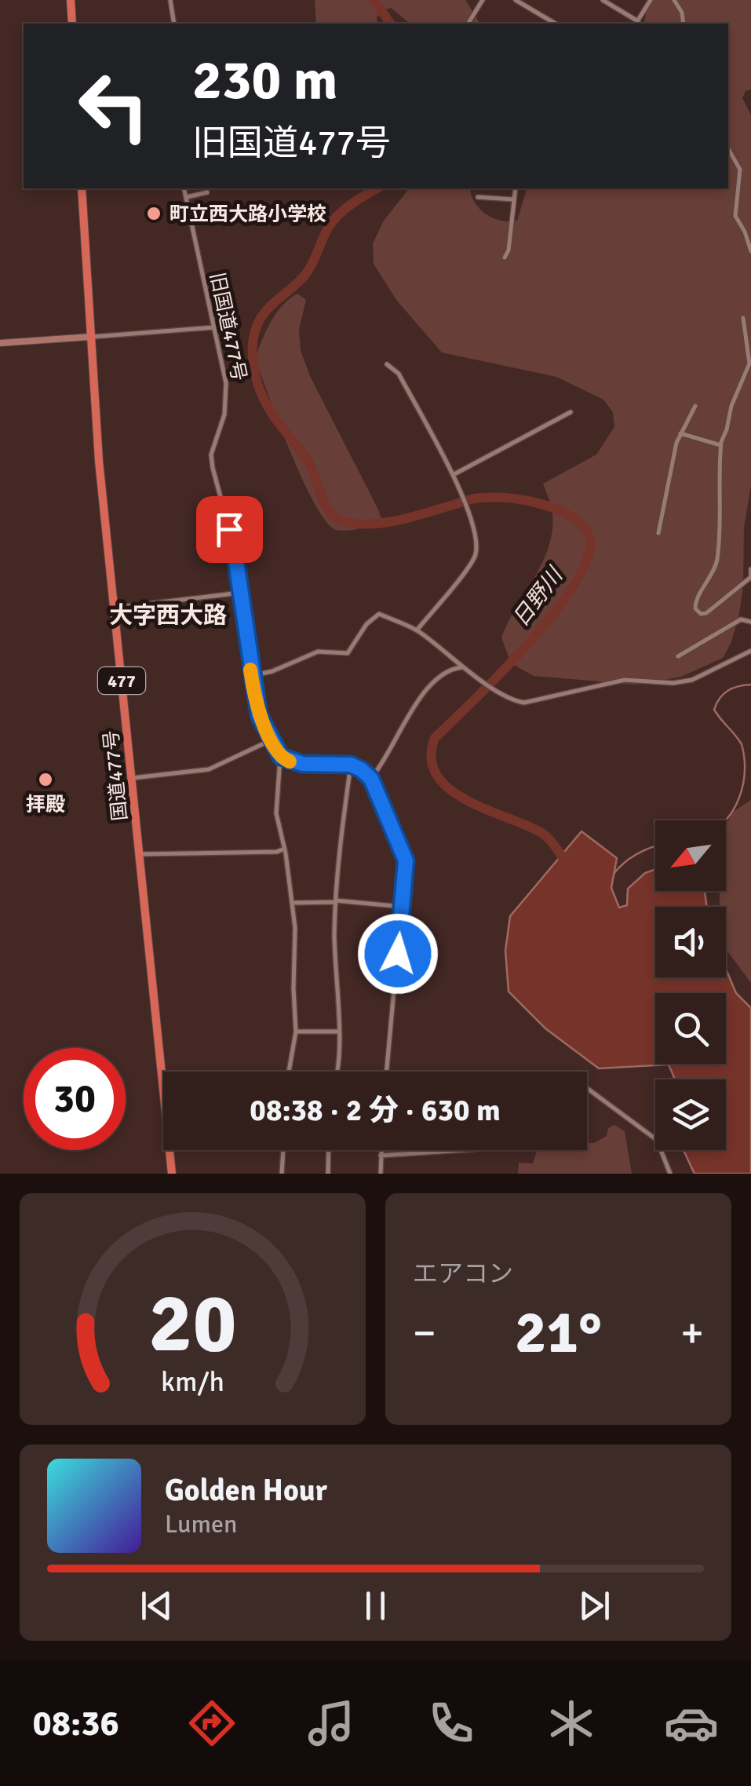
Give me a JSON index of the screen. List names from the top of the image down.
{
  "streets": {
    "highway": ["477", "国道477号"],
    "street": ["旧国道477号"]
  },
  "districts": ["大字西大路"],
  "water": ["日野川"],
  "places": ["町立西大路小学校", "拝殿"],
  "north": "bottom left",
  "page": {
    "turn": ["230 m", "旧国道477号"],
    "limit": "30",
    "trip": "08:38 · 2 分 · 630 m",
    "tile": "エアコン",
    "heat": ["−", "21°", "+"],
    "song": ["Golden Hour", "Lumen"],
    "tabs": "08:36",
    "gauge": ["20", "km/h"]
  }
}
